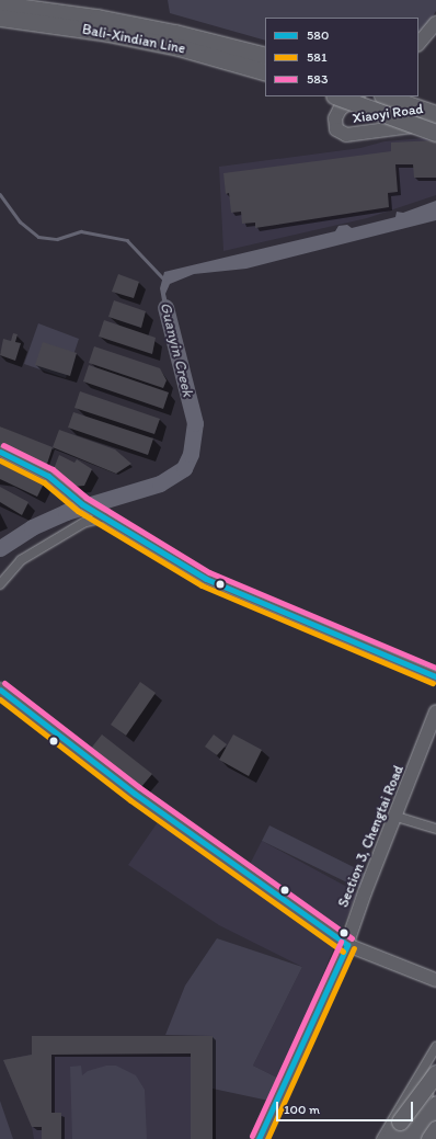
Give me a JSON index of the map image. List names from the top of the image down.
{
  "streets": {
    "highway": ["Bali-Xindian Line"],
    "street": ["Xiaoyi Road", "Section 3, Chengtai Road"]
  },
  "water": ["Guanyin Creek"],
  "lines": ["transit line 583", "transit line 580", "transit line 581"],
  "legend": ["580", "581", "583"],
  "scale_bar": "100 m"
}
